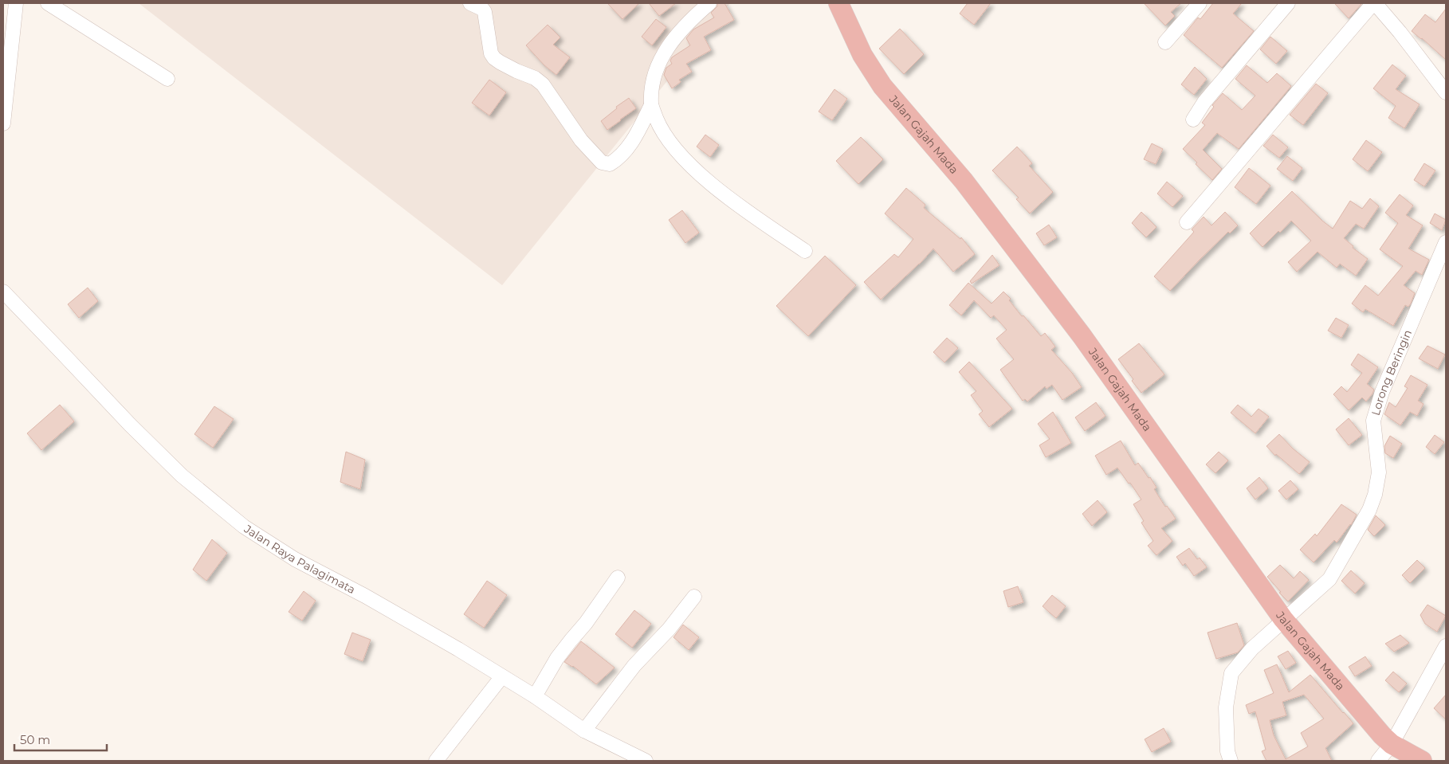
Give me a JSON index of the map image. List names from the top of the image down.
{
  "streets": {
    "highway": ["Jalan Gajah Mada"],
    "street": ["Lorong Beringin", "Jalan Raya Palagimata"]
  },
  "crossings": [
    ["Jalan Gajah Mada", "Lorong Beringin"]
  ],
  "scale_bar": "50 m"
}
